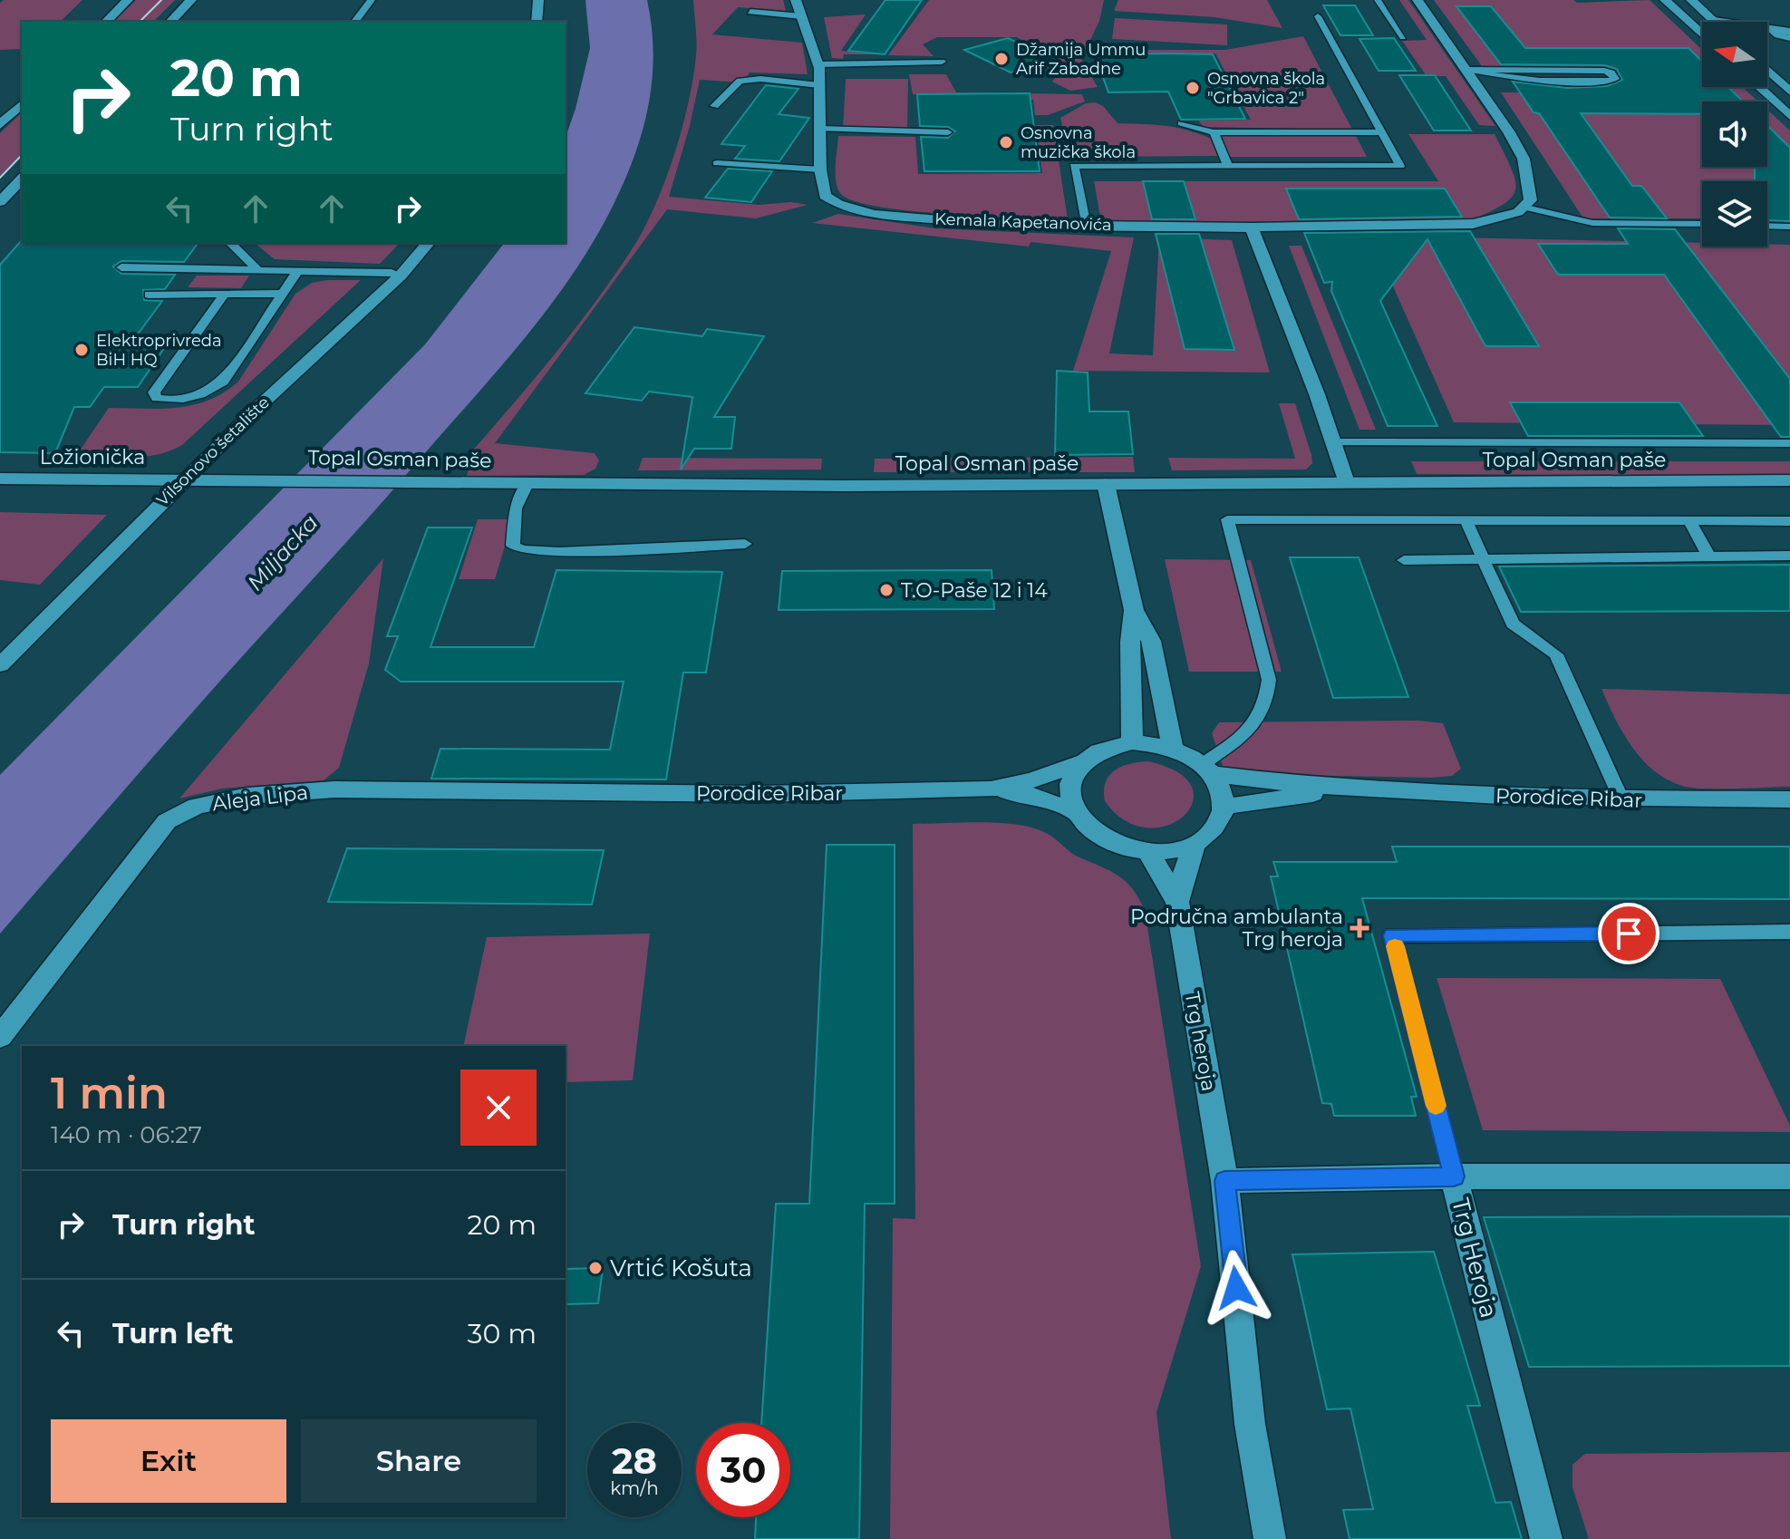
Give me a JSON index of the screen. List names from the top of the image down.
{
  "streets": {
    "street": [
      "Kemala Kapetanovića",
      "Vilsonovo šetalište",
      "Ložionička",
      "Topal Osman paše",
      "Porodice Ribar",
      "Aleja Lipa",
      "Trg heroja",
      "Trg Heroja"
    ]
  },
  "crossings": [
    ["Vilsonovo šetalište", "Ložionička"],
    ["Vilsonovo šetalište", "Topal Osman paše"],
    ["Ložionička", "Topal Osman paše"],
    ["Porodice Ribar", "Aleja Lipa"],
    ["Porodice Ribar", "Trg heroja"]
  ],
  "water": ["Miljacka"],
  "places": {
    "other": [
      "Džamija Ummu Arif Zabadne",
      "Osnovna škola \"Grbavica 2\"",
      "Osnovna muzička škola",
      "Elektroprivreda BiH HQ",
      "T.O-Paše 12 i 14",
      "Vrtić Košuta"
    ],
    "health": ["Područna ambulanta Trg heroja"]
  },
  "north": "left",
  "page": {
    "turn": ["20 m", "Turn right"],
    "heading": ["1 min", "140 m · 06:27"],
    "list": [
      {
        "name": "Turn right",
        "value": "20 m"
      },
      {
        "name": "Turn left",
        "value": "30 m"
      }
    ],
    "buttons": ["Exit", "Share"],
    "speed": "28 km/h",
    "limit": "30"
  }
}
